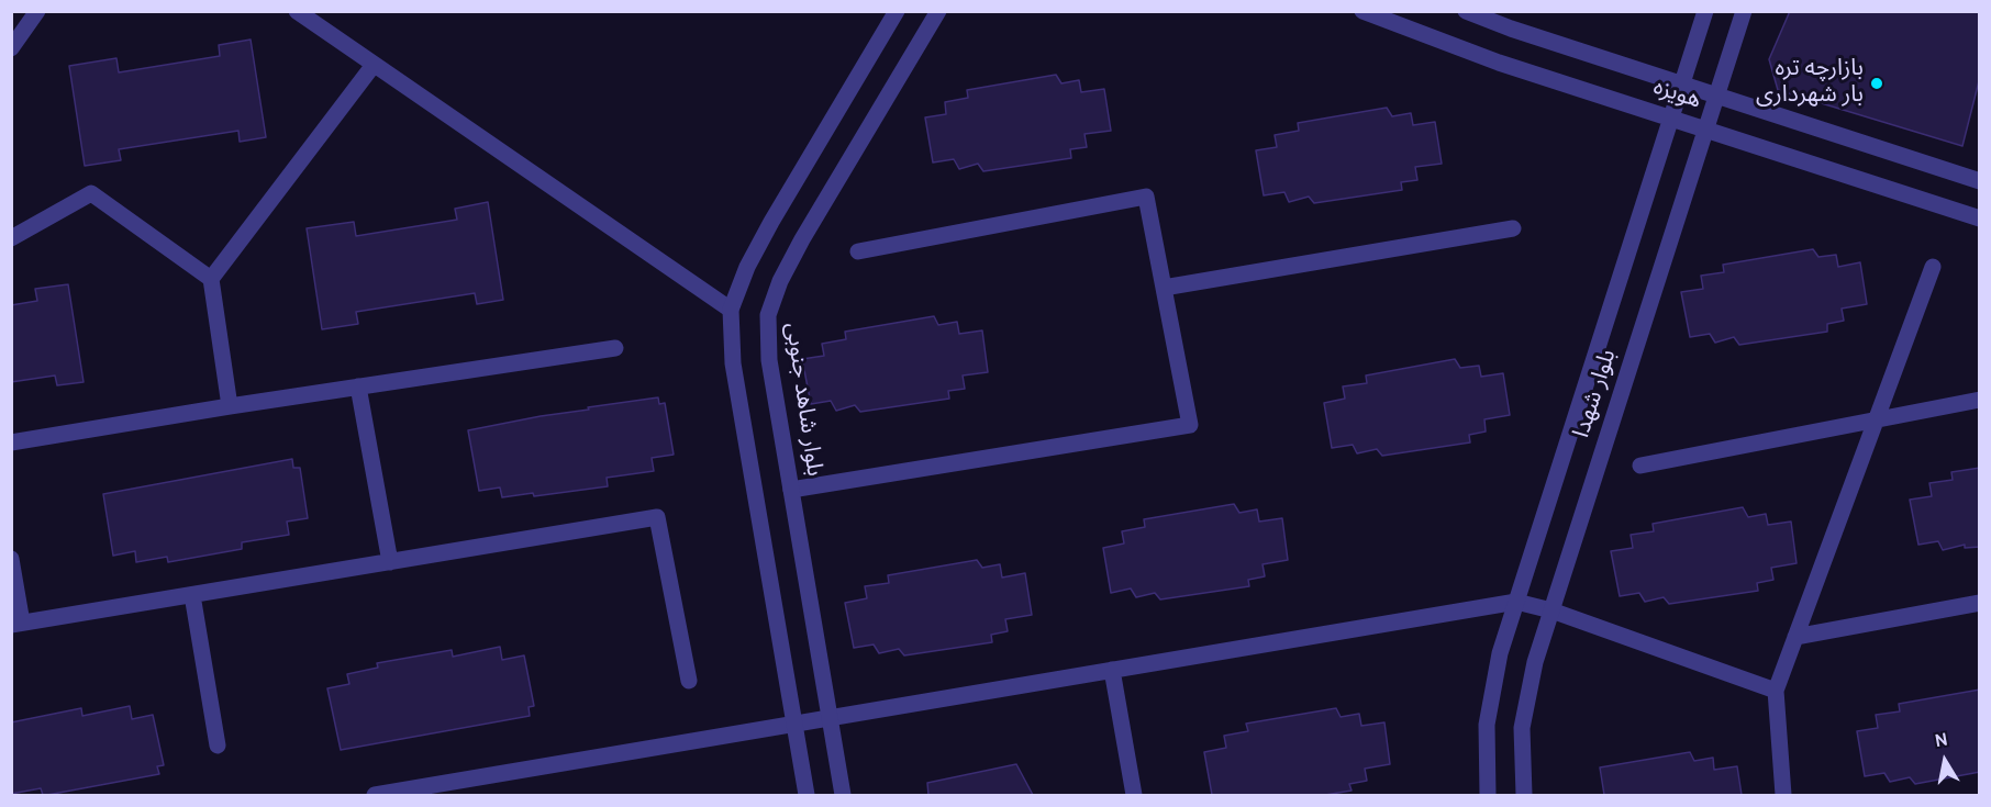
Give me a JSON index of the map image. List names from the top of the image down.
{
  "streets": {
    "street": ["هویزه", "بلوار شهدا", "بلوار شاهد جنوبی"]
  },
  "crossings": [
    ["هویزه", "بلوار شهدا"]
  ],
  "places": ["بازارچه تره بار شهرداری"],
  "north": "top"
}
